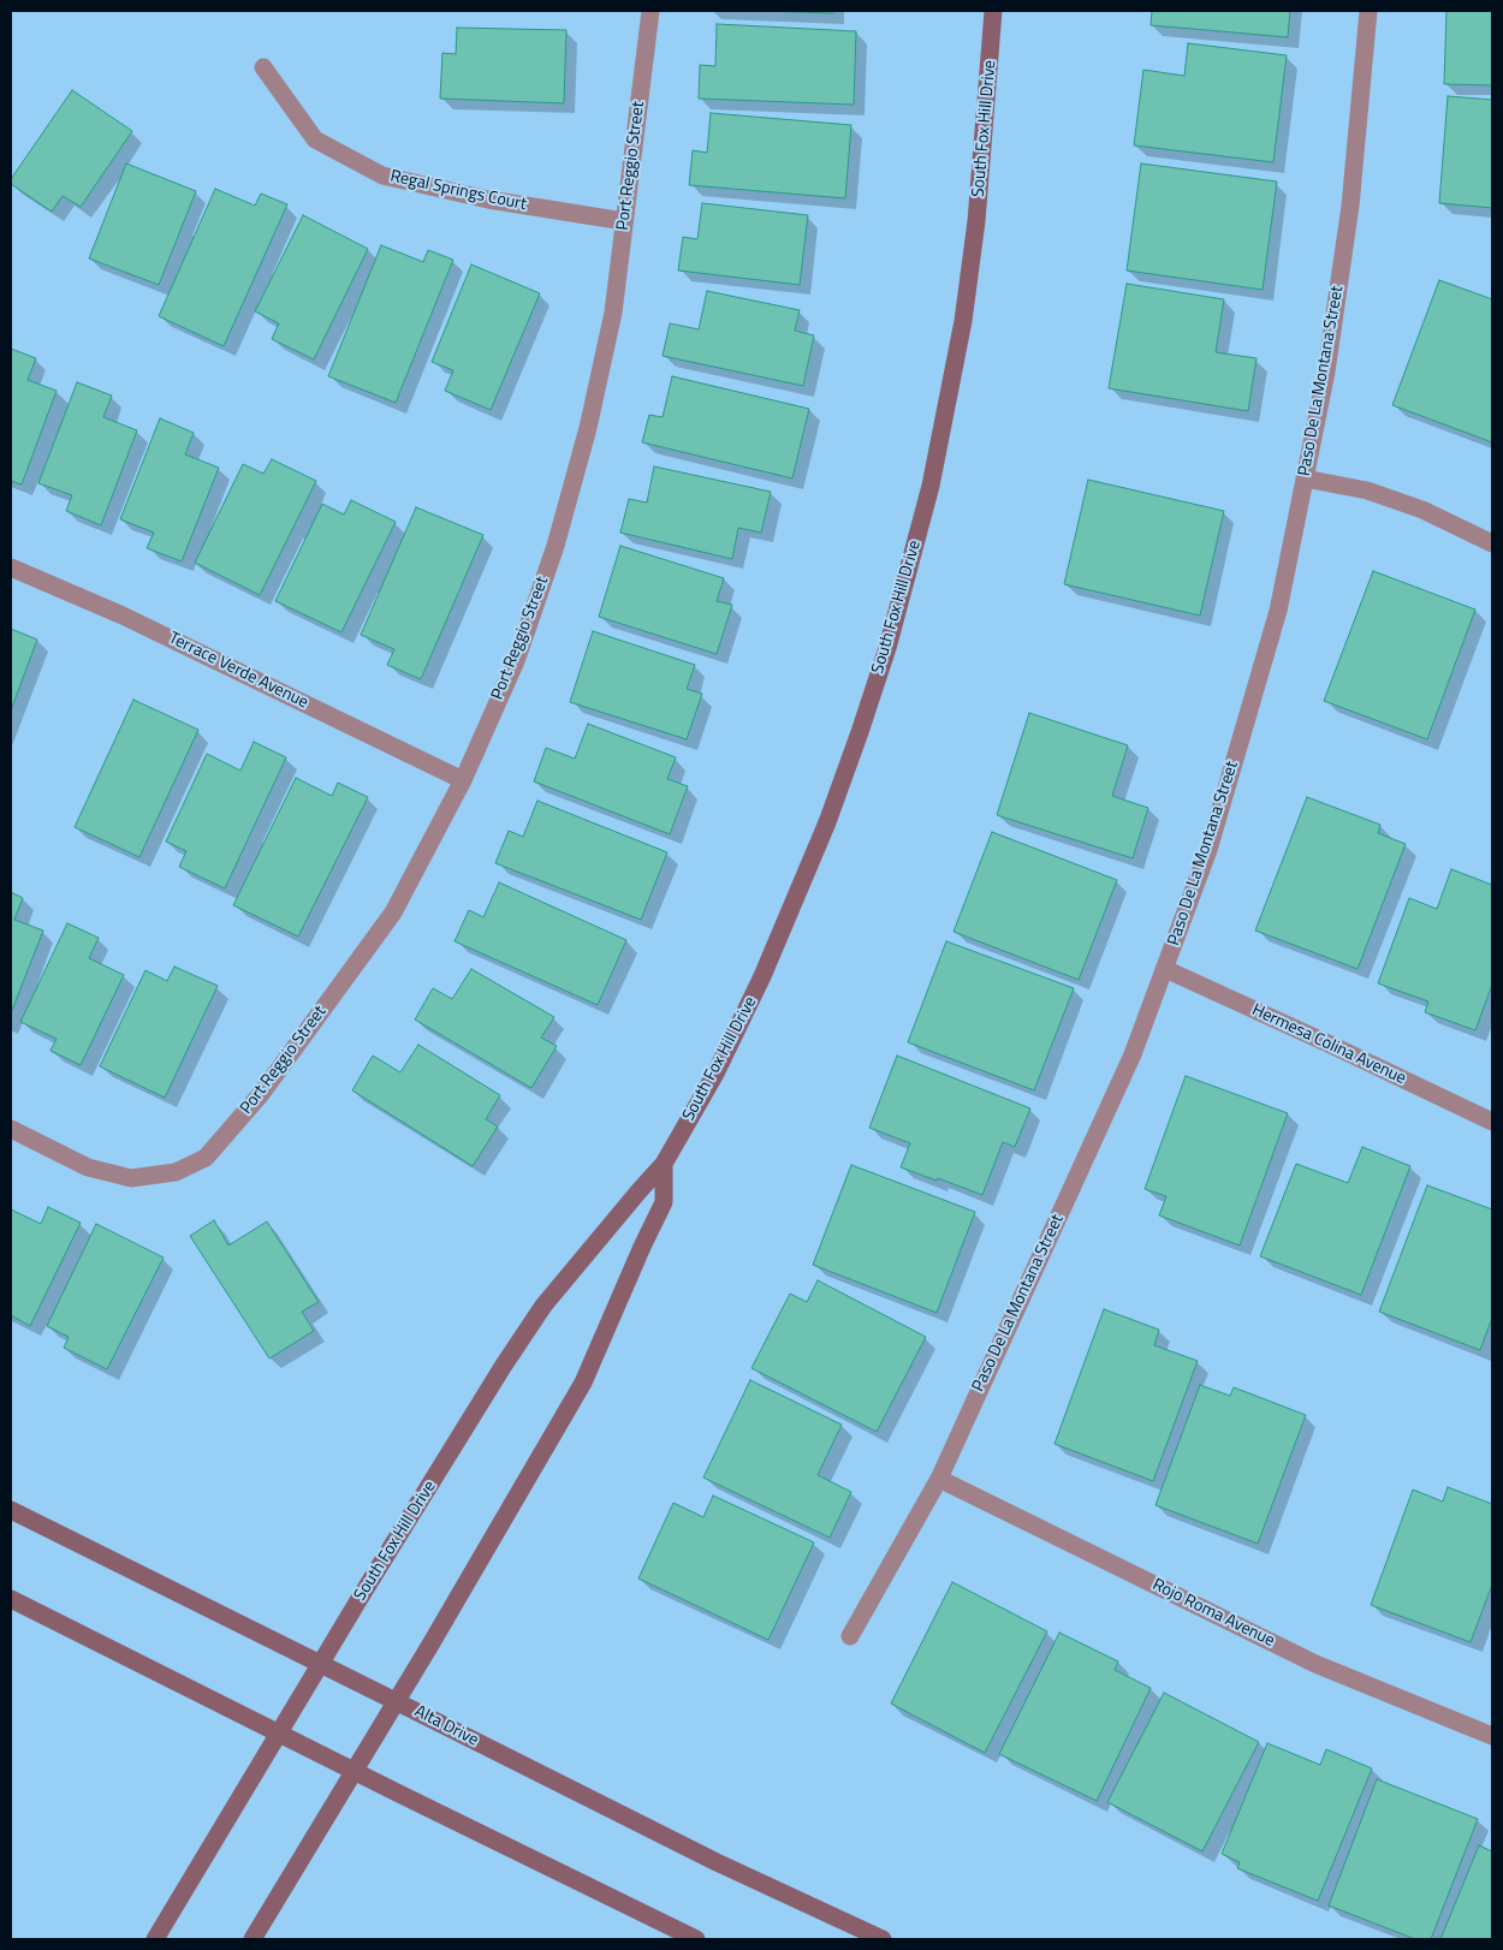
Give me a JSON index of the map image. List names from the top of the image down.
{
  "streets": {
    "street": [
      "South Fox Hill Drive",
      "Port Reggio Street",
      "Regal Springs Court",
      "Paso De La Montana Street",
      "Terrace Verde Avenue",
      "Hermesa Colina Avenue",
      "Rojo Roma Avenue",
      "Alta Drive"
    ]
  },
  "crossings": [
    ["South Fox Hill Drive", "Alta Drive"],
    ["Port Reggio Street", "Regal Springs Court"],
    ["Port Reggio Street", "Terrace Verde Avenue"],
    ["Paso De La Montana Street", "Hermesa Colina Avenue"],
    ["Paso De La Montana Street", "Rojo Roma Avenue"]
  ]
}
